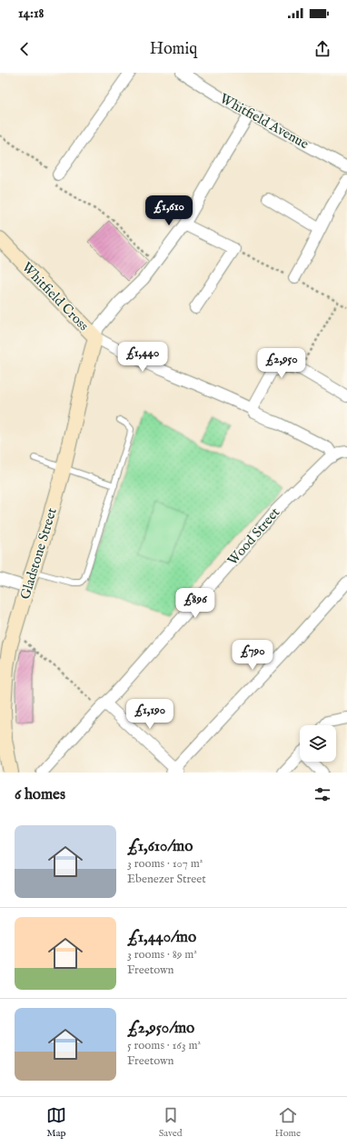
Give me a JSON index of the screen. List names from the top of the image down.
{
  "streets": {
    "street": [
      "Whitfield Avenue",
      "Whitfield Cross",
      "Wood Street",
      "Gladstone Street"
    ]
  },
  "crossings": [
    ["Whitfield Cross", "Gladstone Street"]
  ],
  "page": {
    "status": "14:18",
    "header": "Homiq",
    "price": [
      "£1,610",
      "£1,440",
      "£2,950",
      "£896",
      "£790",
      "£1,190"
    ],
    "heading": "6 homes",
    "list": [
      {
        "name": "£1,610/mo",
        "note": "3 rooms · 107 m² · Ebenezer Street"
      },
      {
        "name": "£1,440/mo",
        "note": "3 rooms · 89 m² · Freetown"
      },
      {
        "name": "£2,950/mo",
        "note": "5 rooms · 163 m² · Freetown"
      }
    ],
    "tabs": ["Map", "Saved", "Home"]
  }
}
